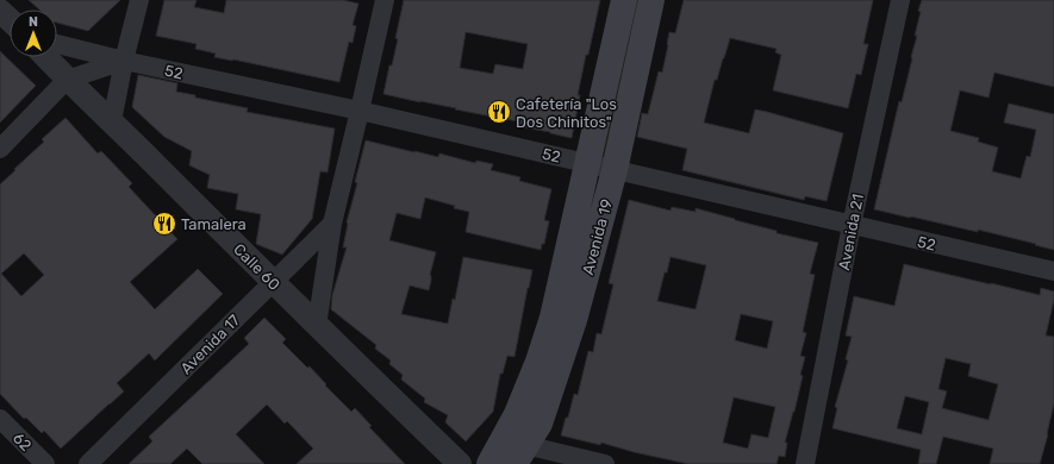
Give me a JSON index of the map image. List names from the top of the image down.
{
  "streets": {
    "main road": ["Avenida 19"],
    "street": [
      "52",
      "Avenida 21",
      "Calle 60",
      "Avenida 17",
      "62"
    ]
  },
  "crossings": [
    ["52", "Avenida 21"],
    ["52", "Avenida 19"],
    ["Calle 60", "Avenida 17"]
  ],
  "places": {
    "restaurant": ["Cafetería \"Los Dos Chinitos\"", "Tamalera"]
  },
  "north": "top"
}
